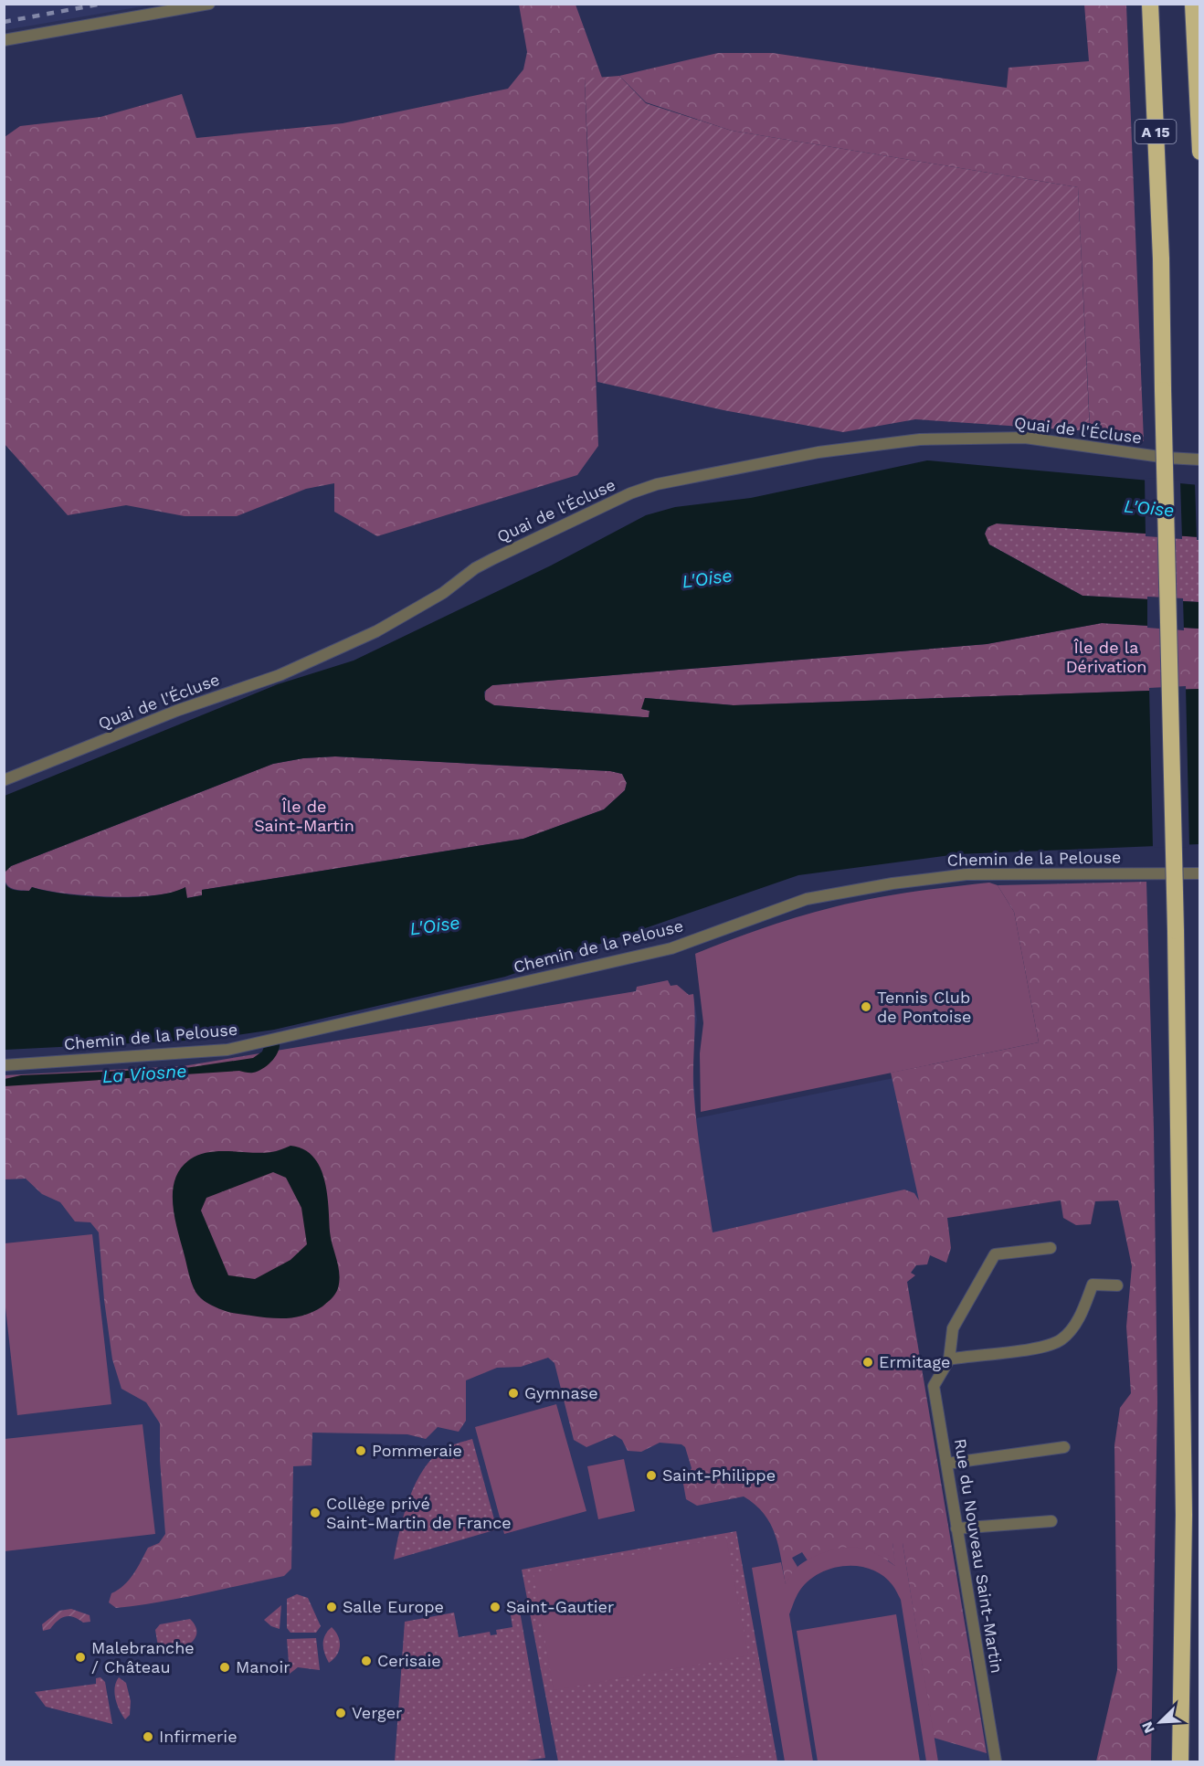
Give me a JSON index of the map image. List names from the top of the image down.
{
  "streets": {
    "highway": ["A 15"],
    "street": ["Quai de l'Écluse", "Chemin de la Pelouse", "Rue du Nouveau Saint-Martin"]
  },
  "water": ["L'Oise", "La Viosne"],
  "parks": ["Île de la Dérivation", "Île de Saint-Martin"],
  "places": [
    "Tennis Club de Pontoise",
    "Ermitage",
    "Gymnase",
    "Pommeraie",
    "Saint-Philippe",
    "Collège privé Saint-Martin de France",
    "Salle Europe",
    "Saint-Gautier",
    "Malebranche / Château",
    "Cerisaie",
    "Manoir",
    "Verger",
    "Infirmerie"
  ],
  "north": "bottom left"
}
